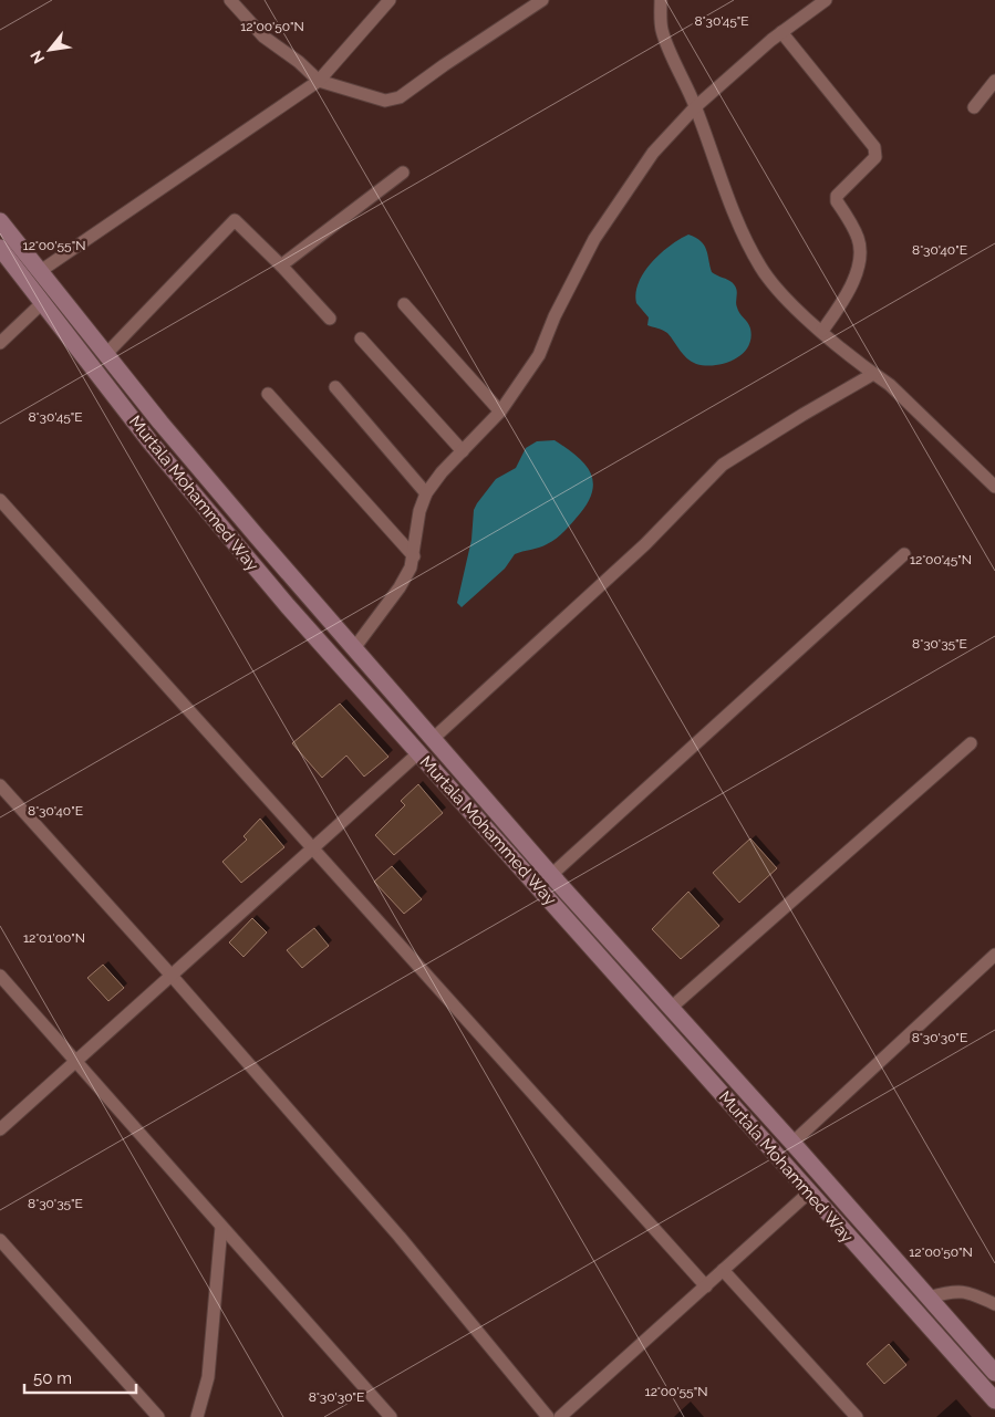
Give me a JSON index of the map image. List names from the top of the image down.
{
  "streets": {
    "main road": ["Murtala Mohammed Way"]
  },
  "scale_bar": "50 m",
  "north": "bottom left",
  "coordinates": [
    "8°30'45\"E",
    "12°00'50\"N",
    "12°00'55\"N",
    "8°30'40\"E",
    "12°00'45\"N",
    "8°30'35\"E",
    "12°01'00\"N",
    "8°30'30\"E"
  ]
}
